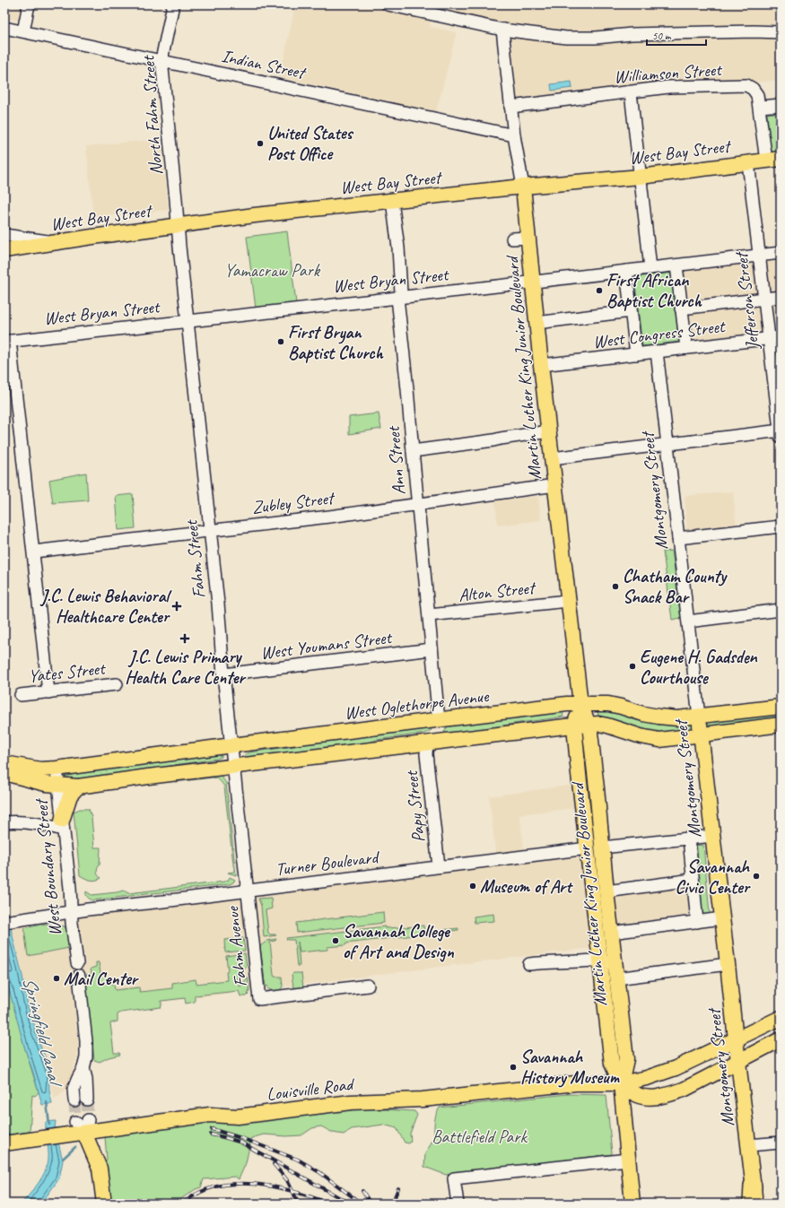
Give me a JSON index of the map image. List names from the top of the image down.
{
  "streets": {
    "main road": [
      "West Bay Street",
      "Martin Luther King Junior Boulevard",
      "Montgomery Street",
      "West Oglethorpe Avenue",
      "Louisville Road"
    ],
    "street": [
      "Indian Street",
      "Williamson Street",
      "North Fahm Street",
      "West Bryan Street",
      "Jefferson Street",
      "West Congress Street",
      "Ann Street",
      "Zubley Street",
      "Fahm Street",
      "Alton Street",
      "West Youmans Street",
      "Yates Street",
      "Papy Street",
      "Turner Boulevard",
      "West Boundary Street",
      "Fahm Avenue"
    ]
  },
  "crossings": [
    ["Indian Street", "North Fahm Street"],
    ["Indian Street", "Martin Luther King Junior Boulevard"],
    ["Williamson Street", "West Bay Street"],
    ["Williamson Street", "Martin Luther King Junior Boulevard"],
    ["North Fahm Street", "West Bay Street"],
    ["North Fahm Street", "Fahm Street"],
    ["West Bay Street", "Jefferson Street"],
    ["West Bay Street", "Martin Luther King Junior Boulevard"],
    ["West Bay Street", "Ann Street"],
    ["West Bay Street", "Fahm Street"],
    ["West Bryan Street", "Jefferson Street"],
    ["West Bryan Street", "Martin Luther King Junior Boulevard"],
    ["West Bryan Street", "Ann Street"],
    ["West Bryan Street", "Fahm Street"],
    ["Jefferson Street", "West Congress Street"],
    ["West Congress Street", "Martin Luther King Junior Boulevard"],
    ["West Congress Street", "Montgomery Street"],
    ["Martin Luther King Junior Boulevard", "Zubley Street"],
    ["Martin Luther King Junior Boulevard", "Alton Street"],
    ["Martin Luther King Junior Boulevard", "West Oglethorpe Avenue"],
    ["Martin Luther King Junior Boulevard", "Turner Boulevard"],
    ["Martin Luther King Junior Boulevard", "Louisville Road"],
    ["Ann Street", "Zubley Street"],
    ["Ann Street", "Alton Street"],
    ["Ann Street", "West Youmans Street"],
    ["Ann Street", "West Oglethorpe Avenue"],
    ["Montgomery Street", "West Oglethorpe Avenue"],
    ["Montgomery Street", "Louisville Road"],
    ["Zubley Street", "Fahm Street"],
    ["Fahm Street", "West Youmans Street"],
    ["Fahm Street", "West Oglethorpe Avenue"],
    ["Fahm Street", "Turner Boulevard"],
    ["Fahm Street", "Fahm Avenue"],
    ["West Oglethorpe Avenue", "West Boundary Street"],
    ["Papy Street", "Turner Boulevard"],
    ["Turner Boulevard", "West Boundary Street"],
    ["Turner Boulevard", "Fahm Avenue"]
  ],
  "water": ["Springfield Canal"],
  "parks": ["Yamacraw Park", "Battlefield Park"],
  "places": {
    "other": [
      "United States Post Office",
      "First African Baptist Church",
      "First Bryan Baptist Church",
      "Chatham County Snack Bar",
      "Eugene H. Gadsden Courthouse",
      "Savannah Civic Center",
      "Museum of Art",
      "Savannah College of Art and Design",
      "Mail Center",
      "Savannah History Museum"
    ],
    "health": ["J.C. Lewis Behavioral Healthcare Center", "J.C. Lewis Primary Health Care Center"]
  },
  "scale_bar": "50 m"
}
